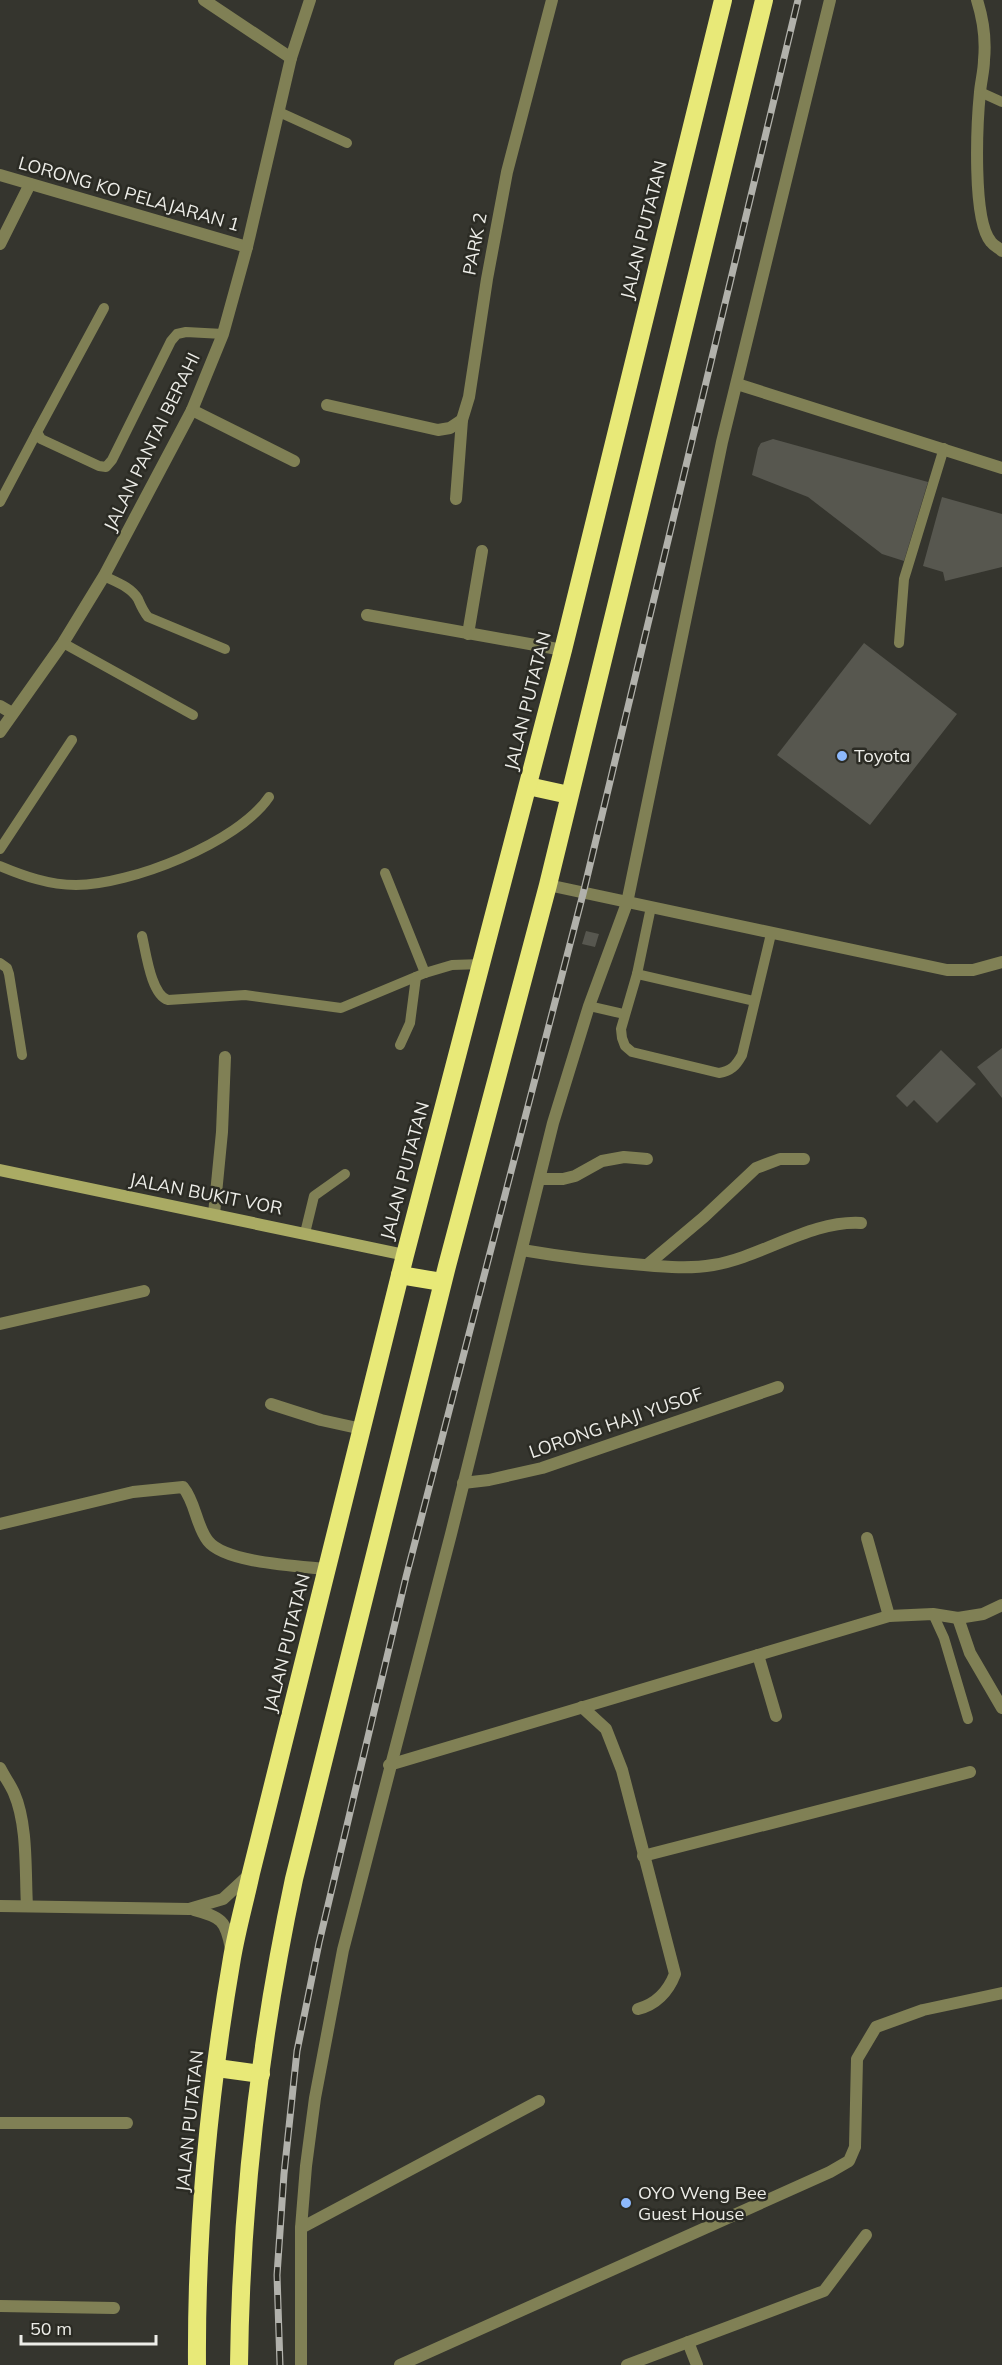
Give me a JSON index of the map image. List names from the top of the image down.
{
  "streets": {
    "highway": ["JALAN PUTATAN"],
    "street": [
      "LORONG KO PELAJARAN 1",
      "PARK 2",
      "JALAN PANTAI BERAHI",
      "JALAN BUKIT VOR",
      "LORONG HAJI YUSOF"
    ]
  },
  "crossings": [
    ["LORONG KO PELAJARAN 1", "JALAN PANTAI BERAHI"],
    ["JALAN PUTATAN", "JALAN BUKIT VOR"]
  ],
  "places": ["Toyota", "OYO Weng Bee Guest House"],
  "scale_bar": "50 m"
}
